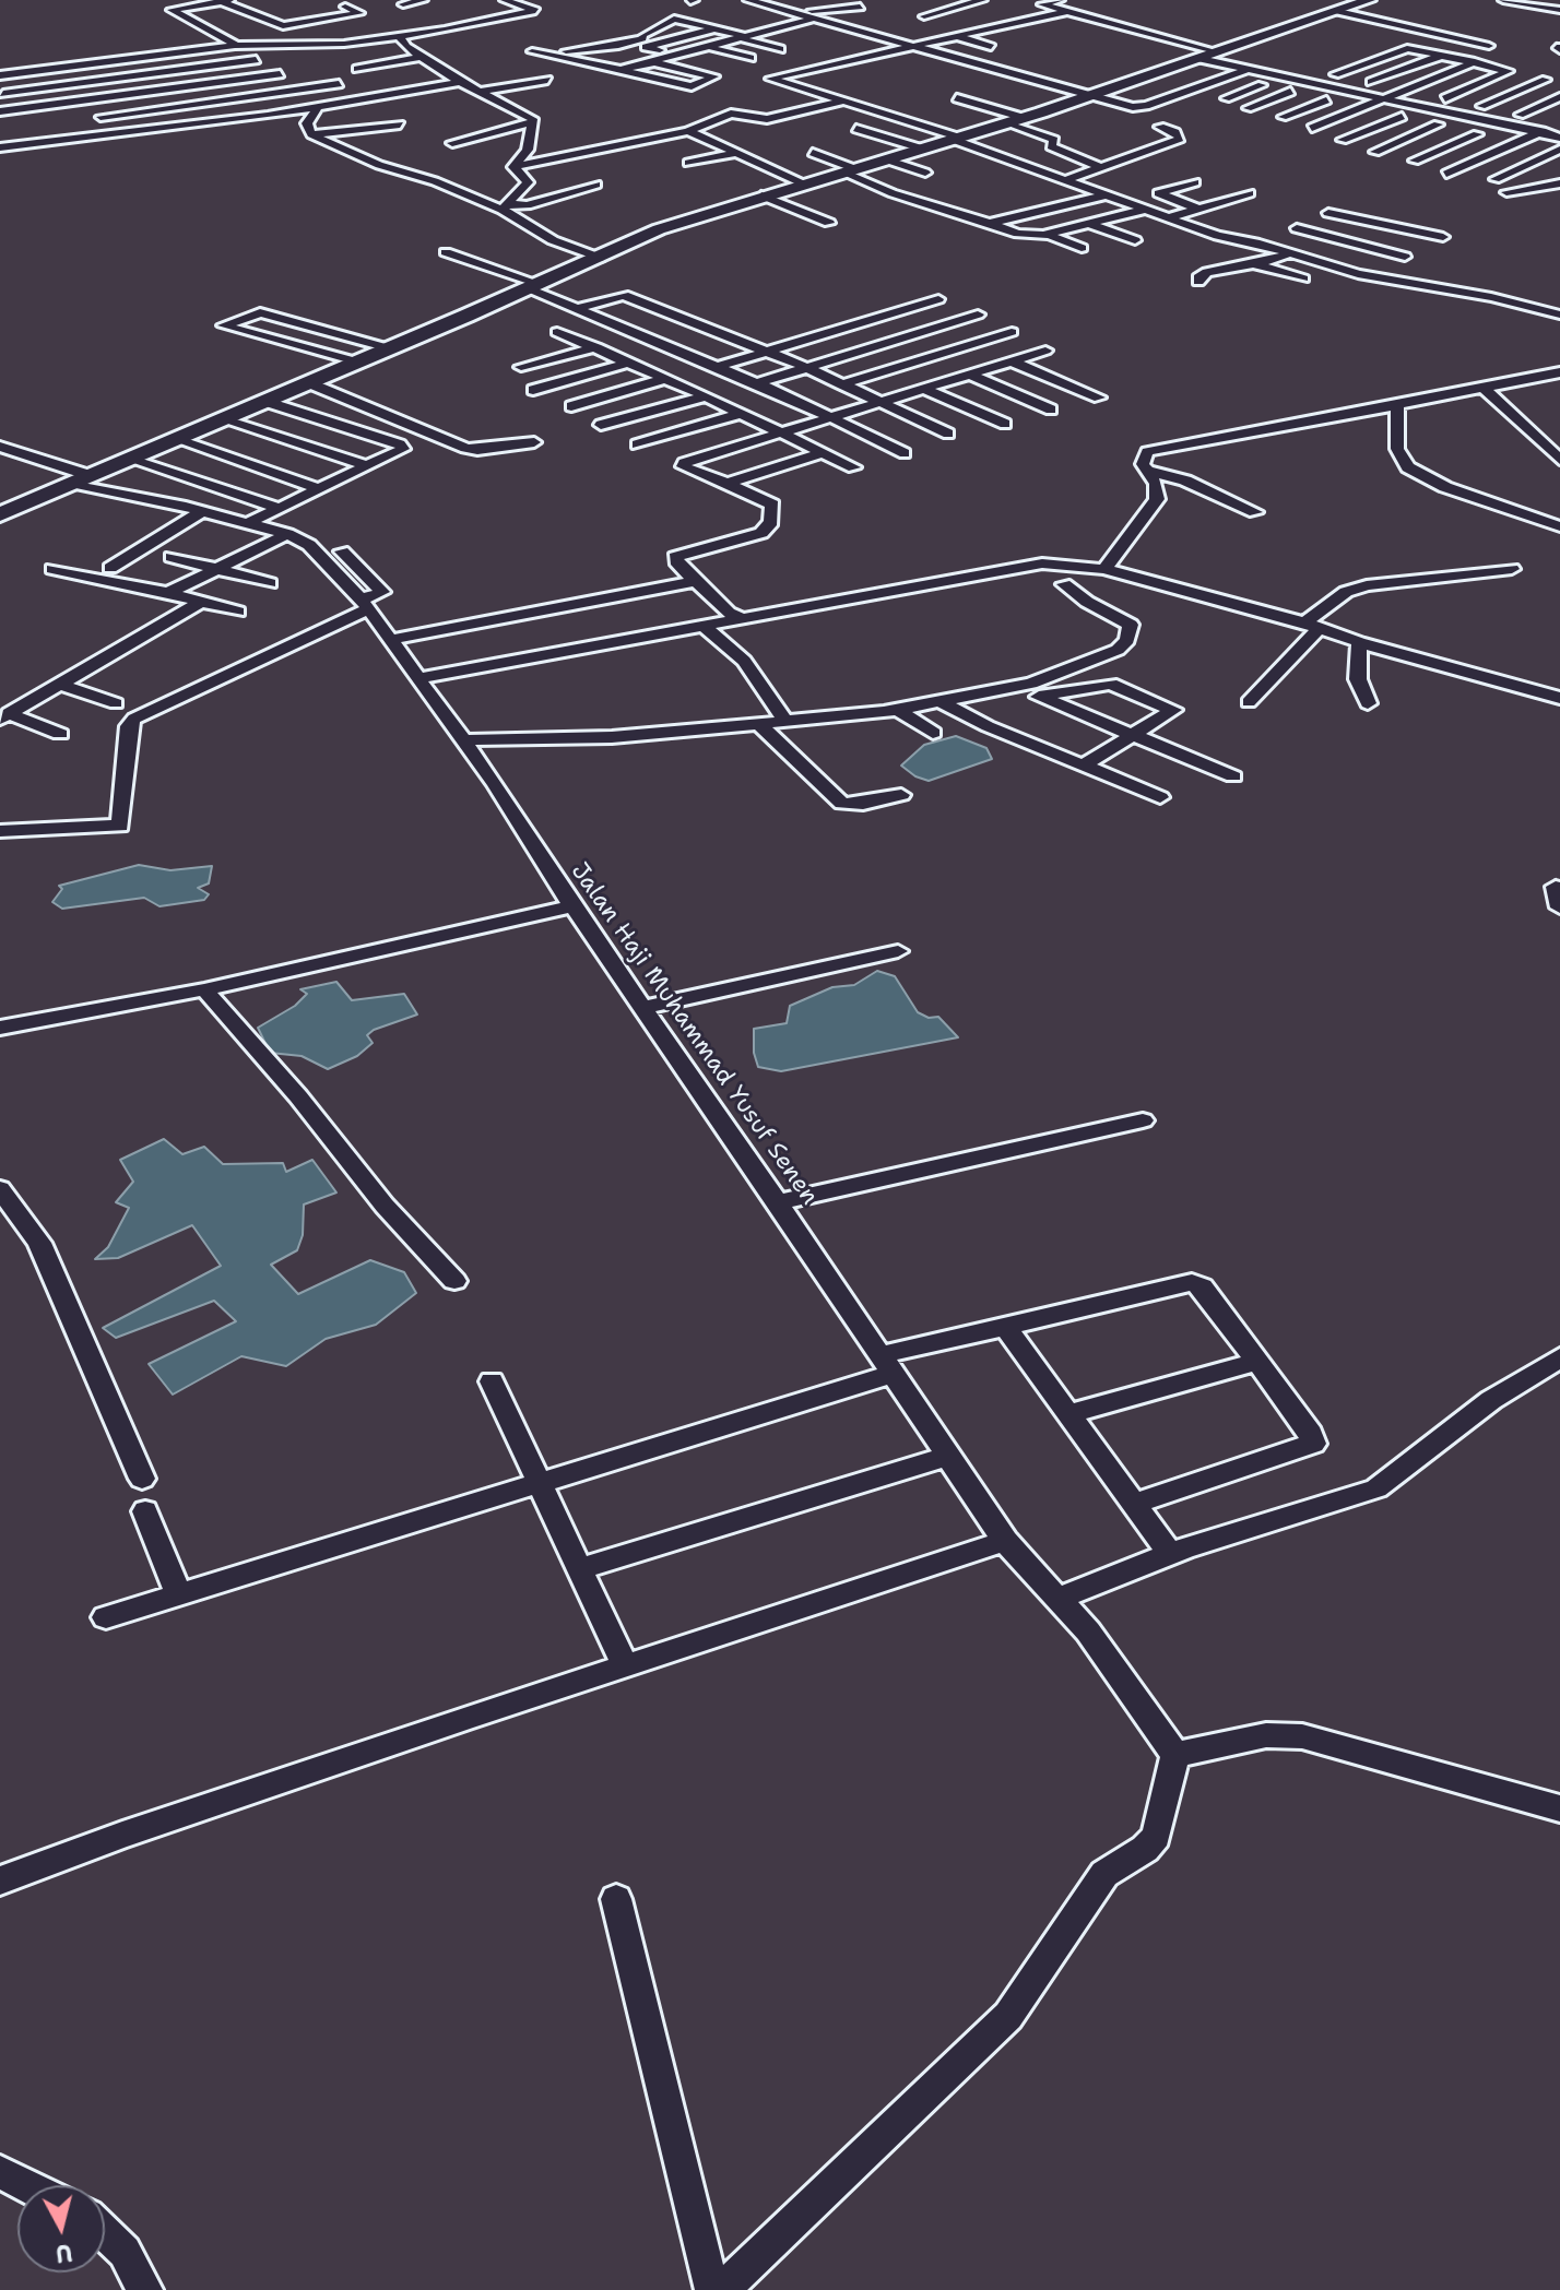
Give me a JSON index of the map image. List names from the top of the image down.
{
  "streets": {
    "street": ["Jalan Haji Muhammad Yusuf Senen"]
  },
  "north": "bottom"
}
